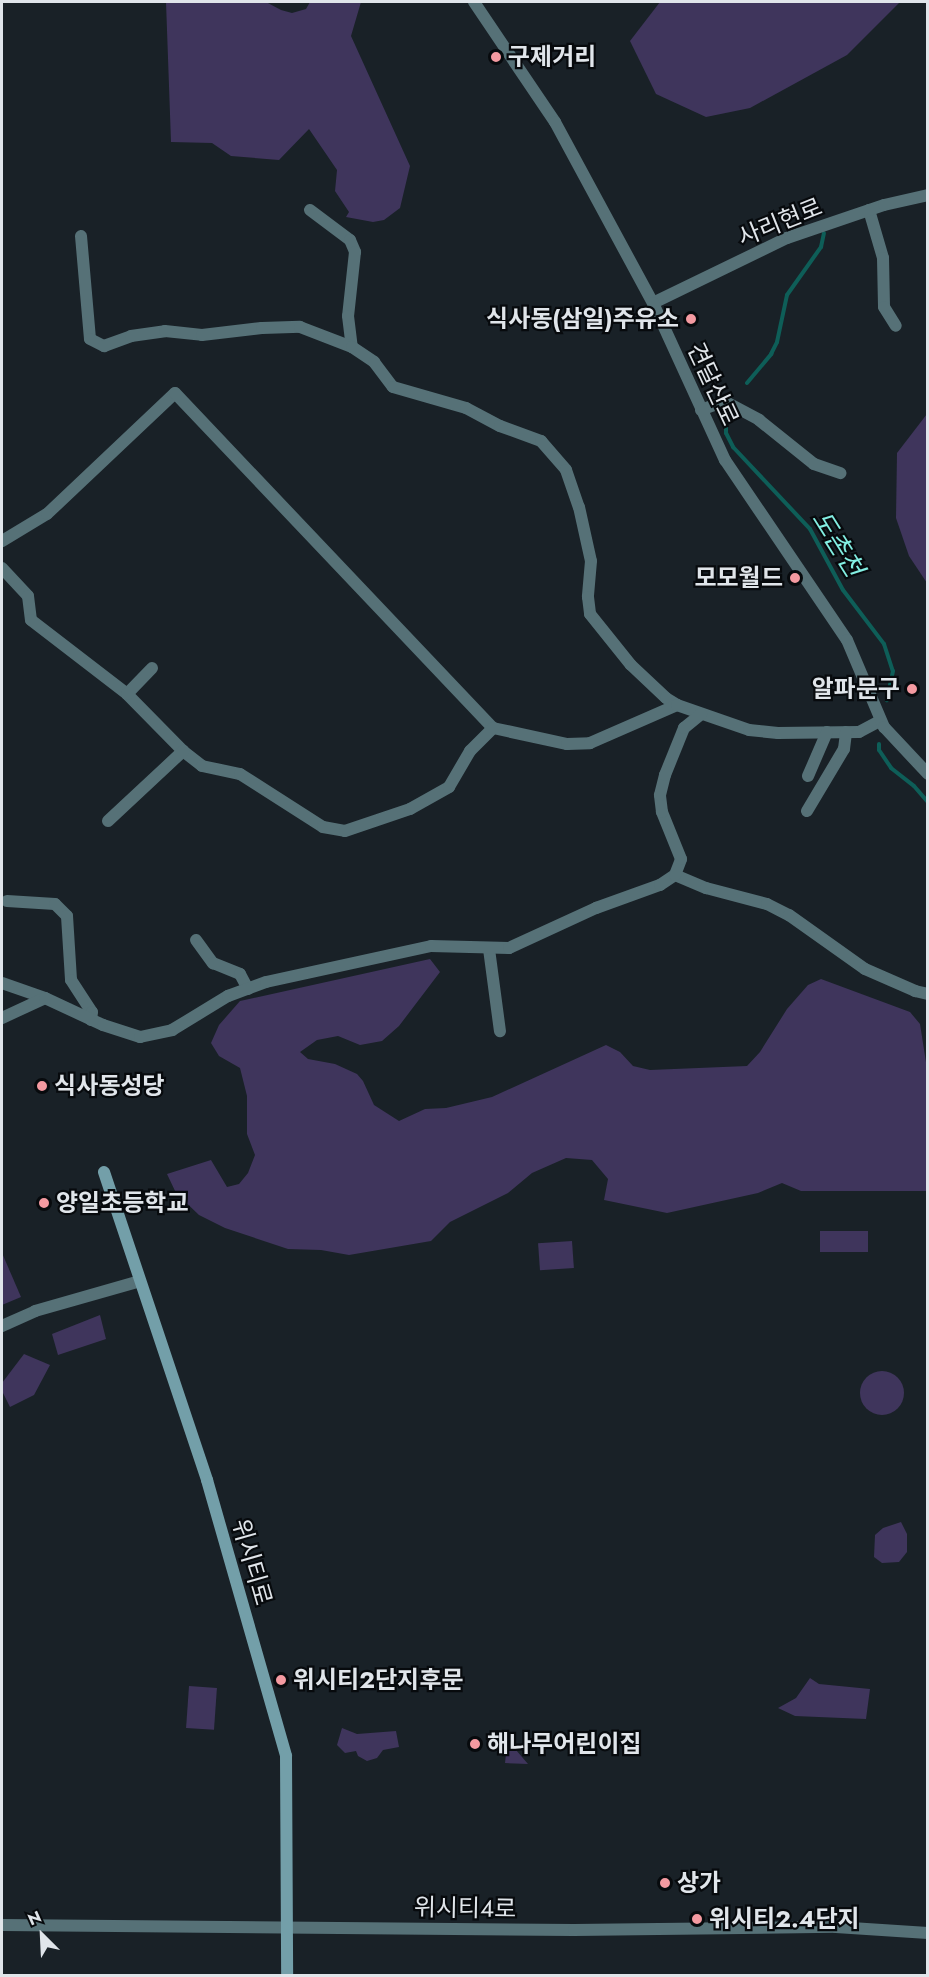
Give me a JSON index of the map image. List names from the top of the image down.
{
  "streets": {
    "main road": ["위시티로"],
    "street": ["사리현로", "견달산로", "위시티4로"]
  },
  "crossings": [
    ["사리현로", "견달산로"],
    ["위시티로", "위시티4로"]
  ],
  "water": ["도촌천"],
  "places": [
    "구제거리",
    "식사동(삼일)주유소",
    "모모월드",
    "알파문구",
    "식사동성당",
    "양일초등학교",
    "위시티2단지후문",
    "해나무어린이집",
    "상가",
    "위시티2.4단지"
  ],
  "north": "top left"
}
